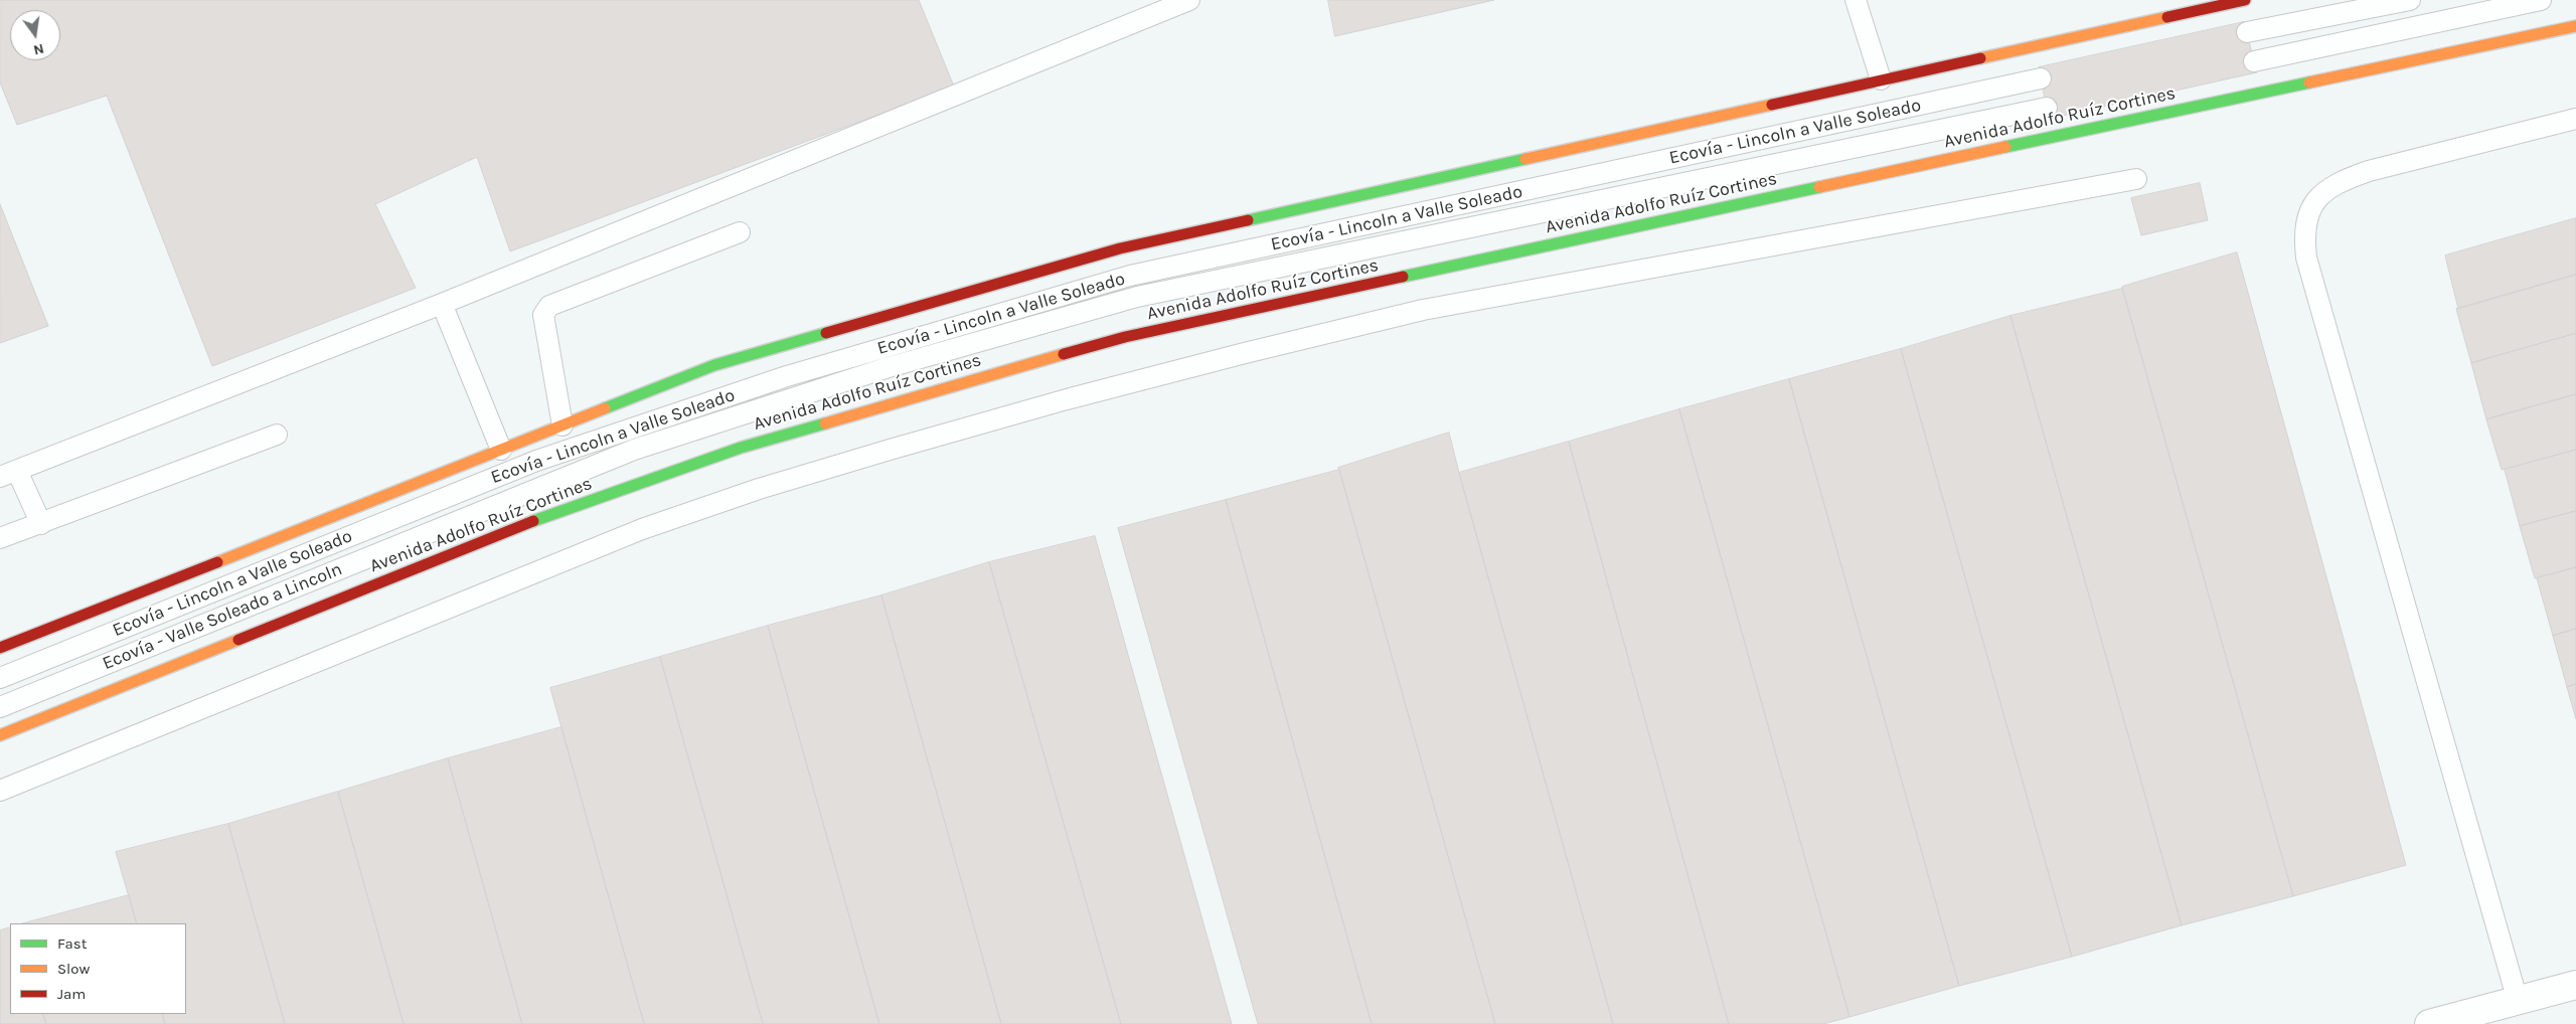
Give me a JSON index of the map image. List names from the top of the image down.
{
  "streets": {
    "main road": ["Avenida Adolfo Ruíz Cortines"],
    "lane": ["Ecovía - Lincoln a Valle Soleado", "Ecovía - Valle Soleado a Lincoln"]
  },
  "legend": ["Fast", "Slow", "Jam"],
  "north": "bottom"
}
